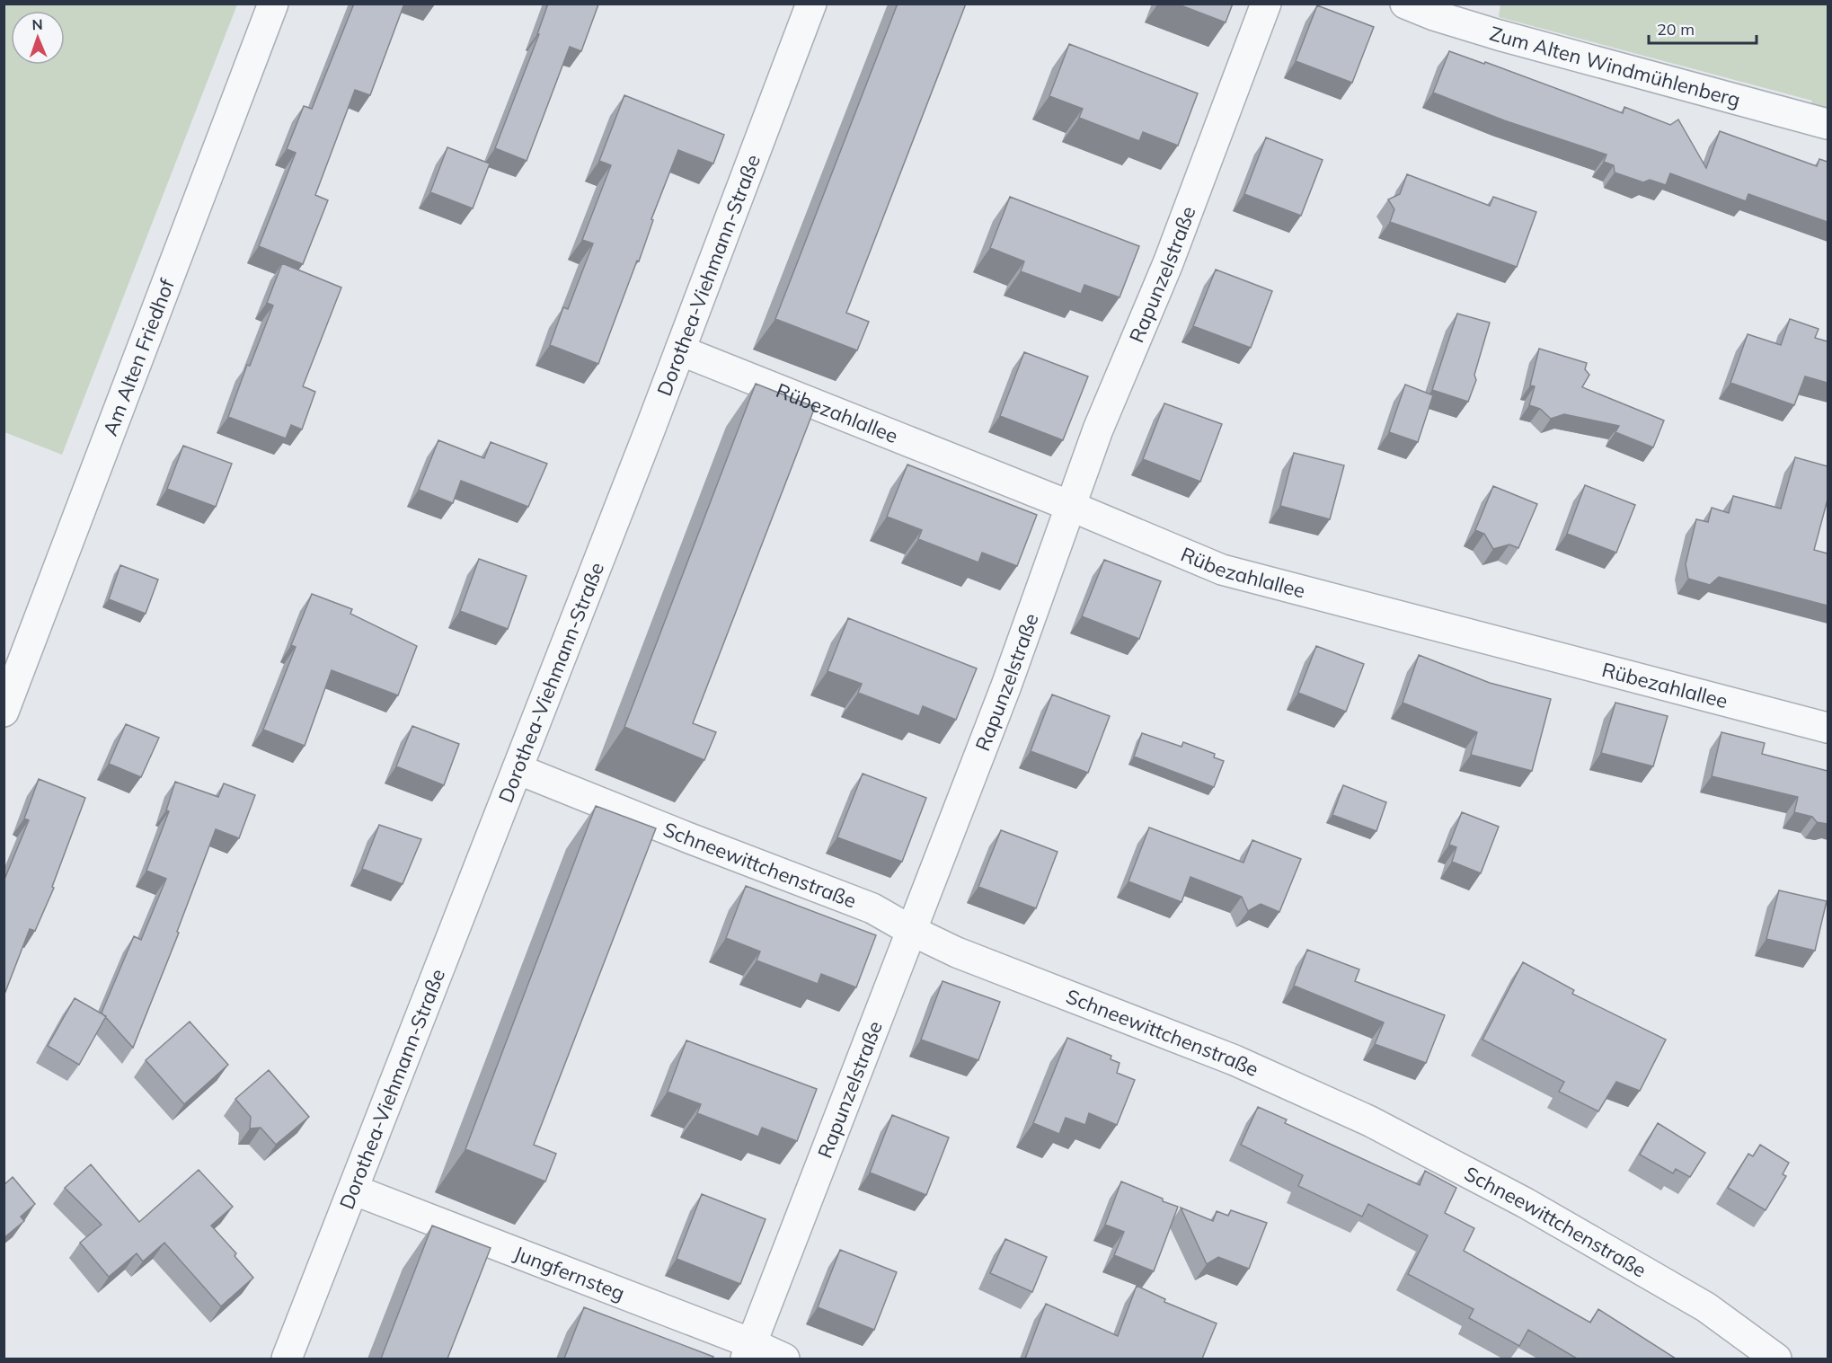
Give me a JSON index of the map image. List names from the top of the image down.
{
  "streets": {
    "street": [
      "Zum Alten Windmühlenberg",
      "Rapunzelstraße",
      "Dorothea-Viehmann-Straße",
      "Am Alten Friedhof",
      "Rübezahlallee",
      "Schneewittchenstraße",
      "Jungfernsteg"
    ]
  },
  "crossings": [
    ["Rapunzelstraße", "Rübezahlallee"],
    ["Rapunzelstraße", "Schneewittchenstraße"],
    ["Rapunzelstraße", "Jungfernsteg"],
    ["Dorothea-Viehmann-Straße", "Rübezahlallee"],
    ["Dorothea-Viehmann-Straße", "Schneewittchenstraße"],
    ["Dorothea-Viehmann-Straße", "Jungfernsteg"]
  ],
  "scale_bar": "20 m",
  "north": "top"
}
